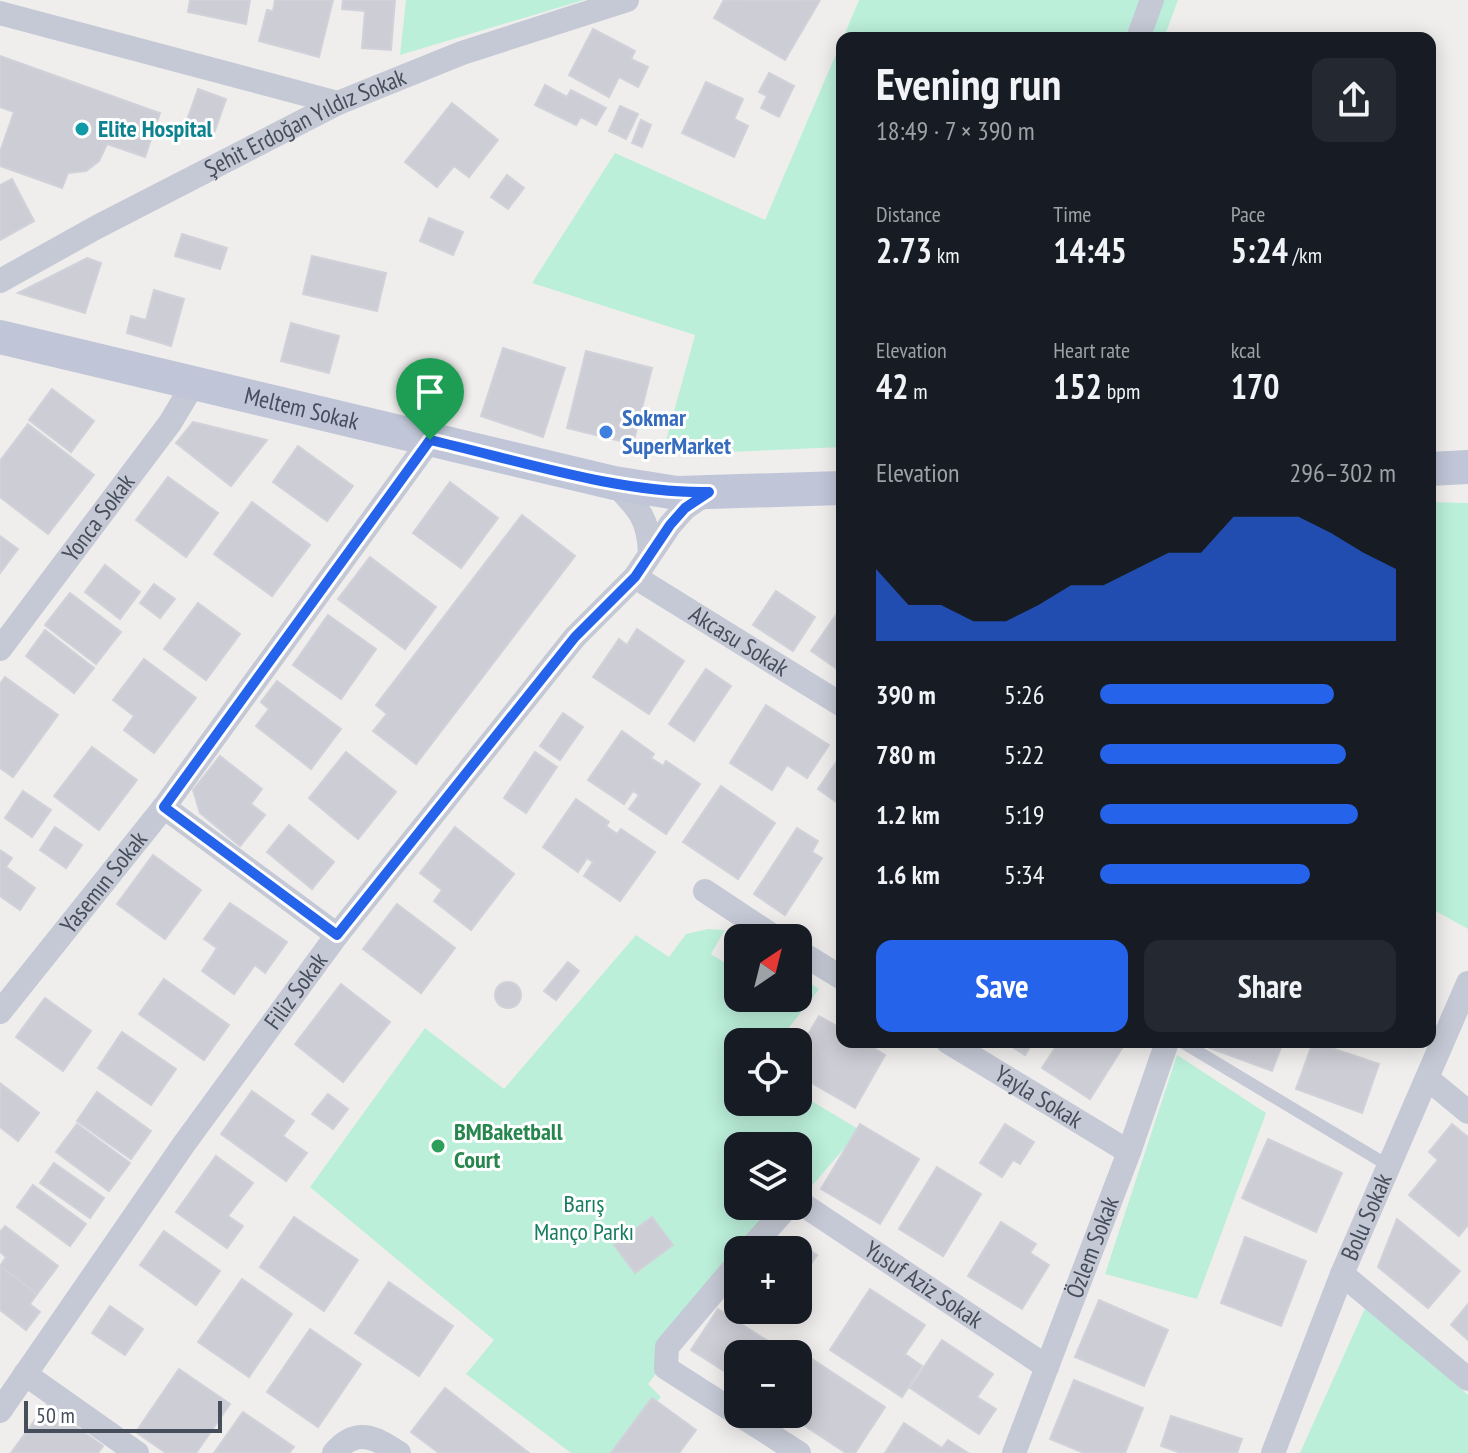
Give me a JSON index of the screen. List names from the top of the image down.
{
  "streets": {
    "main road": ["Meltem Sokak"],
    "street": [
      "Şehit Erdoğan Yıldız Sokak",
      "Yonca Sokak",
      "Akcasu Sokak",
      "Yasemın Sokak",
      "Filiz Sokak",
      "Yayla Sokak",
      "Bolu Sokak",
      "Özlem Sokak",
      "Yusuf Aziz Sokak"
    ]
  },
  "crossings": [
    ["Meltem Sokak", "Yonca Sokak"],
    ["Meltem Sokak", "Yasemın Sokak"],
    ["Meltem Sokak", "Filiz Sokak"],
    ["Akcasu Sokak", "Filiz Sokak"],
    ["Yayla Sokak", "Özlem Sokak"],
    ["Özlem Sokak", "Yusuf Aziz Sokak"]
  ],
  "parks": ["Barış Manço Parkı"],
  "places": ["Elite Hospital", "Sokmar SuperMarket", "BMBaketball Court"],
  "scale_bar": "50 m",
  "north": "top right",
  "page": {
    "heading": ["Evening run", "18:49 · 7 × 390 m"],
    "stats": [
      ["Distance", "2.73 km"],
      ["Time", "14:45"],
      ["Pace", "5:24 /km"],
      ["Elevation", "42 m"],
      ["Heart rate", "152 bpm"],
      ["kcal", "170"]
    ],
    "chart": ["Elevation", "296–302 m"],
    "list": [
      {
        "name": "390 m",
        "note": "5:26"
      },
      {
        "name": "780 m",
        "note": "5:22"
      },
      {
        "name": "1.2 km",
        "note": "5:19"
      },
      {
        "name": "1.6 km",
        "note": "5:34"
      }
    ],
    "map_buttons": ["+", "−"],
    "buttons": ["Save", "Share"],
    "scale": "50 m"
  }
}
